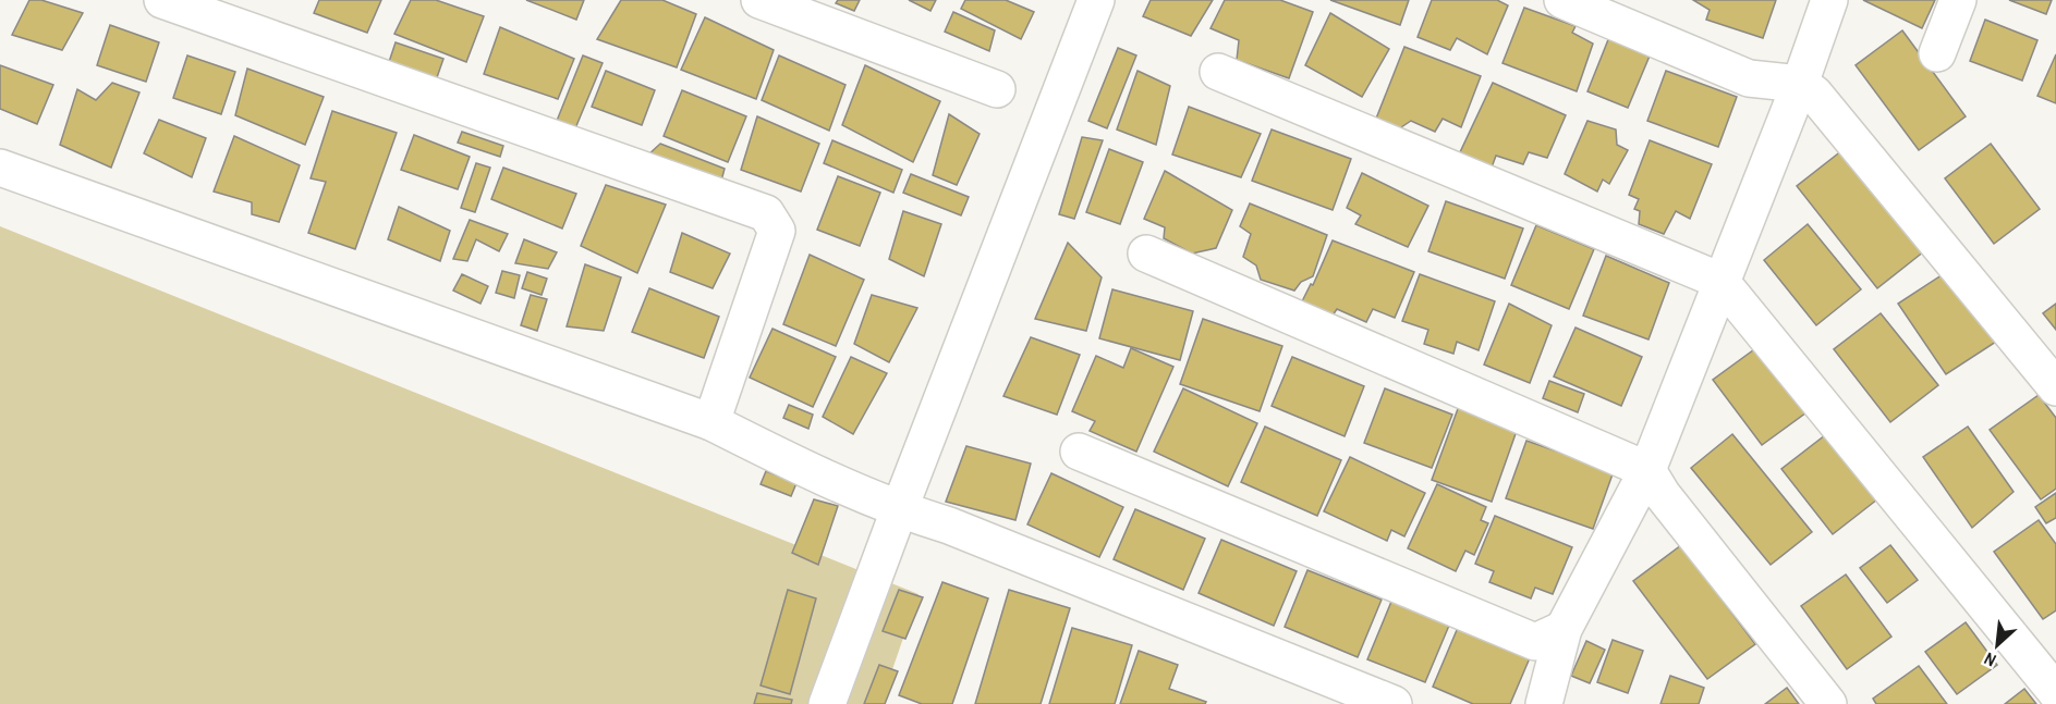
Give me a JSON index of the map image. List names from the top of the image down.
{
  "north": "bottom left"
}
